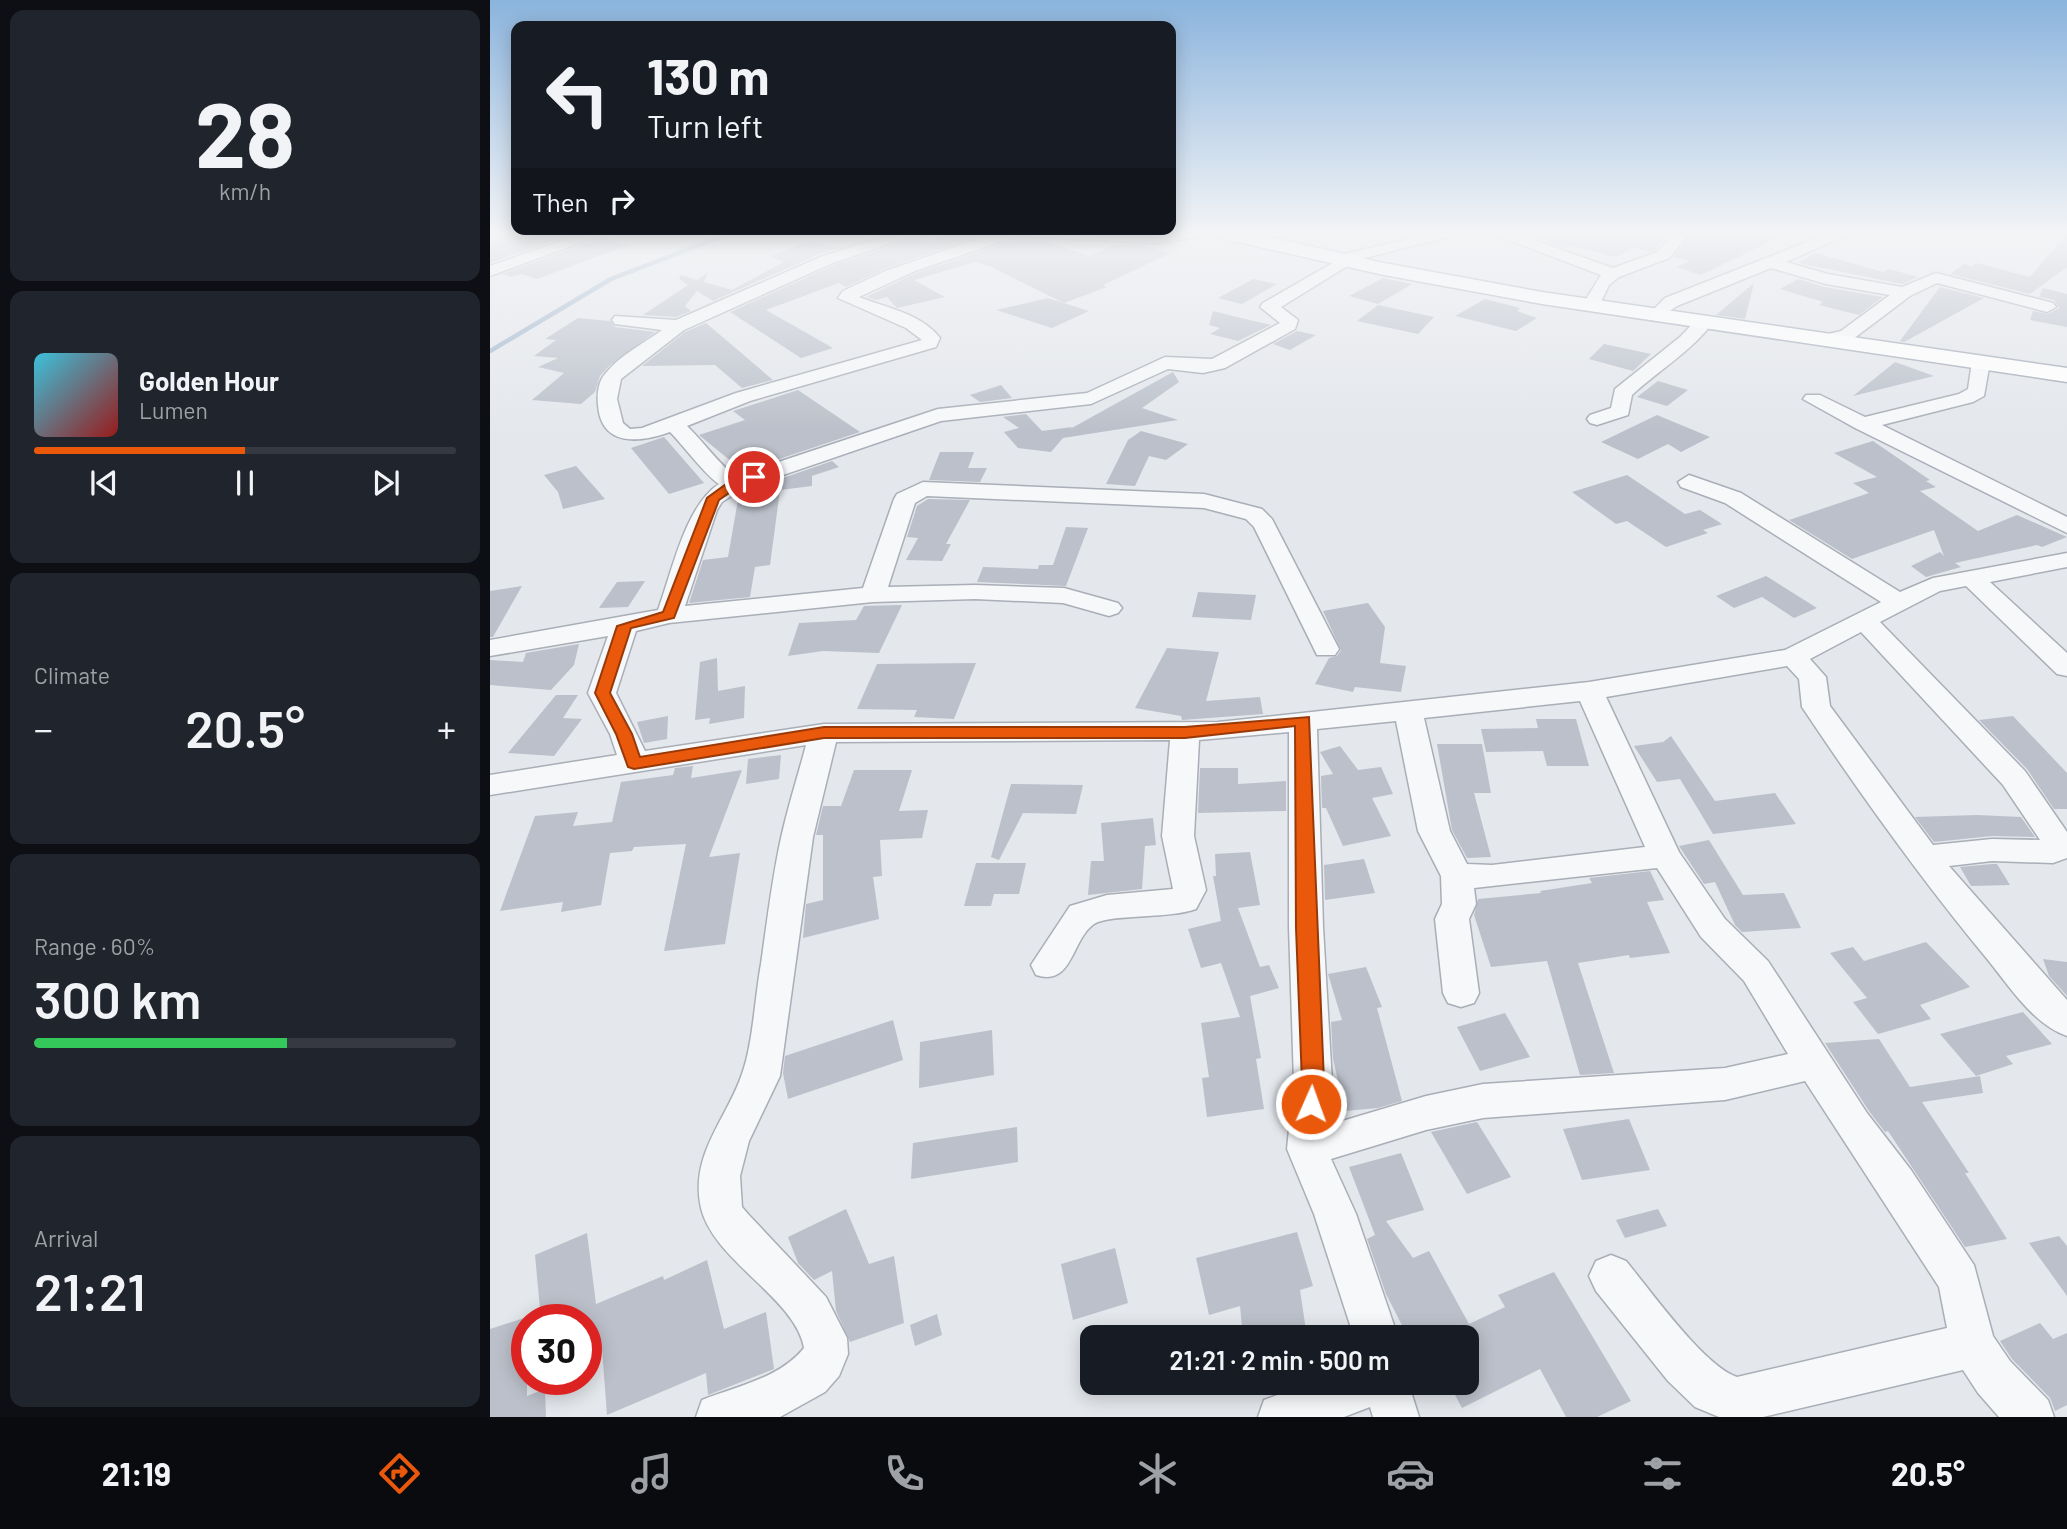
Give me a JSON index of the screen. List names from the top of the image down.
{
  "page": {
    "tile": [
      ["28", "km/h"],
      "Climate",
      ["Range · 60%", "300 km"],
      ["Arrival", "21:21"]
    ],
    "turn": ["130 m", "Turn left"],
    "then": "Then",
    "song": ["Golden Hour", "Lumen"],
    "heat": ["−", "20.5°", "+"],
    "limit": "30",
    "trip": "21:21 · 2 min · 500 m",
    "tabs": ["21:19", "20.5°"]
  }
}
